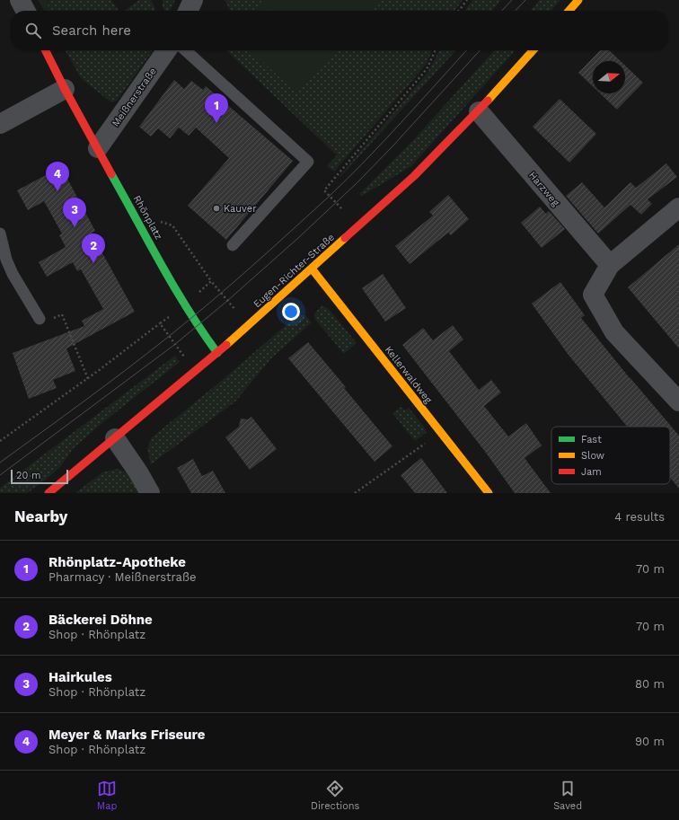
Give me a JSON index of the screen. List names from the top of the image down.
{
  "streets": {
    "main road": ["Rhönplatz", "Eugen-Richter-Straße", "Kellerwaldweg"],
    "street": ["Meißnerstraße", "Harzweg"]
  },
  "crossings": [
    ["Meißnerstraße", "Rhönplatz"],
    ["Harzweg", "Eugen-Richter-Straße"],
    ["Rhönplatz", "Eugen-Richter-Straße"],
    ["Eugen-Richter-Straße", "Kellerwaldweg"]
  ],
  "places": ["Kauver"],
  "legend": ["Fast", "Slow", "Jam"],
  "scale_bar": "20 m",
  "north": "right",
  "page": {
    "search": "Search here",
    "pins": [
      "1",
      "4",
      "3",
      "2"
    ],
    "scale": "20 m",
    "heading": ["Nearby", "4 results"],
    "list": [
      {
        "mark": "1",
        "name": "Rhönplatz-Apotheke",
        "note": "Pharmacy · Meißnerstraße",
        "value": "70 m"
      },
      {
        "mark": "2",
        "name": "Bäckerei Döhne",
        "note": "Shop · Rhönplatz",
        "value": "70 m"
      },
      {
        "mark": "3",
        "name": "Hairkules",
        "note": "Shop · Rhönplatz",
        "value": "80 m"
      },
      {
        "mark": "4",
        "name": "Meyer & Marks Friseure",
        "note": "Shop · Rhönplatz",
        "value": "90 m"
      }
    ],
    "nav": ["Map", "Directions", "Saved"]
  }
}
